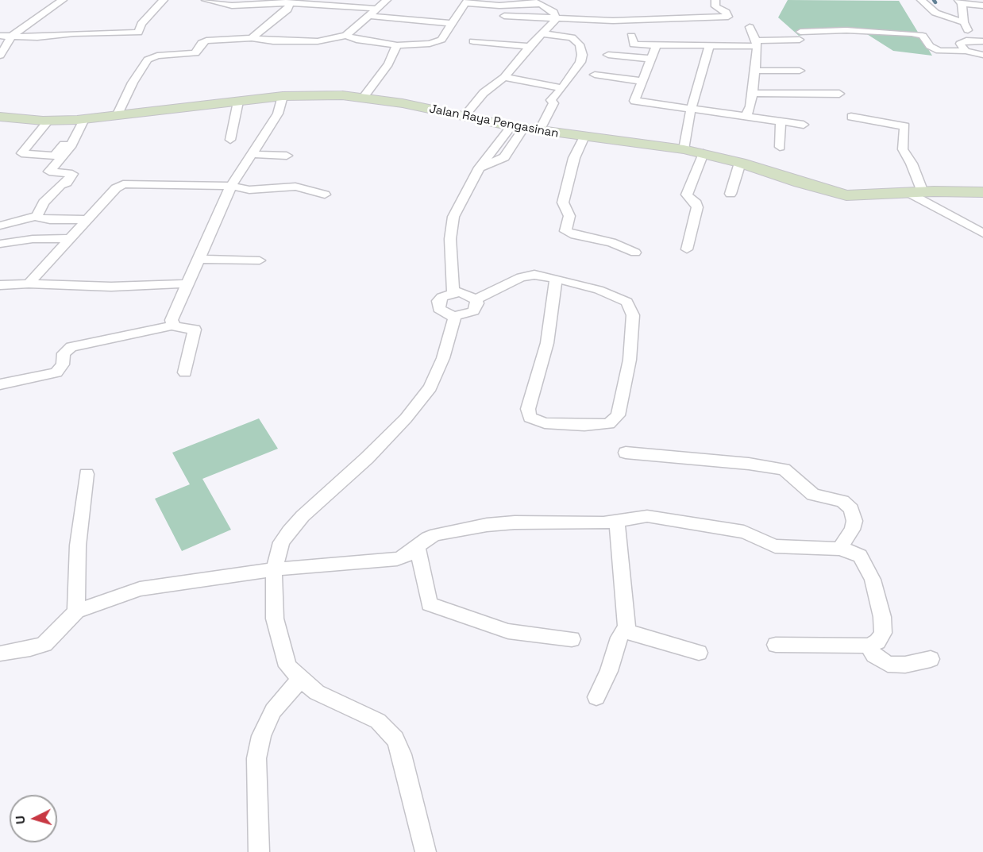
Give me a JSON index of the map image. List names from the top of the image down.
{
  "streets": {
    "main road": ["Jalan Raya Pengasinan"]
  },
  "north": "left"
}
